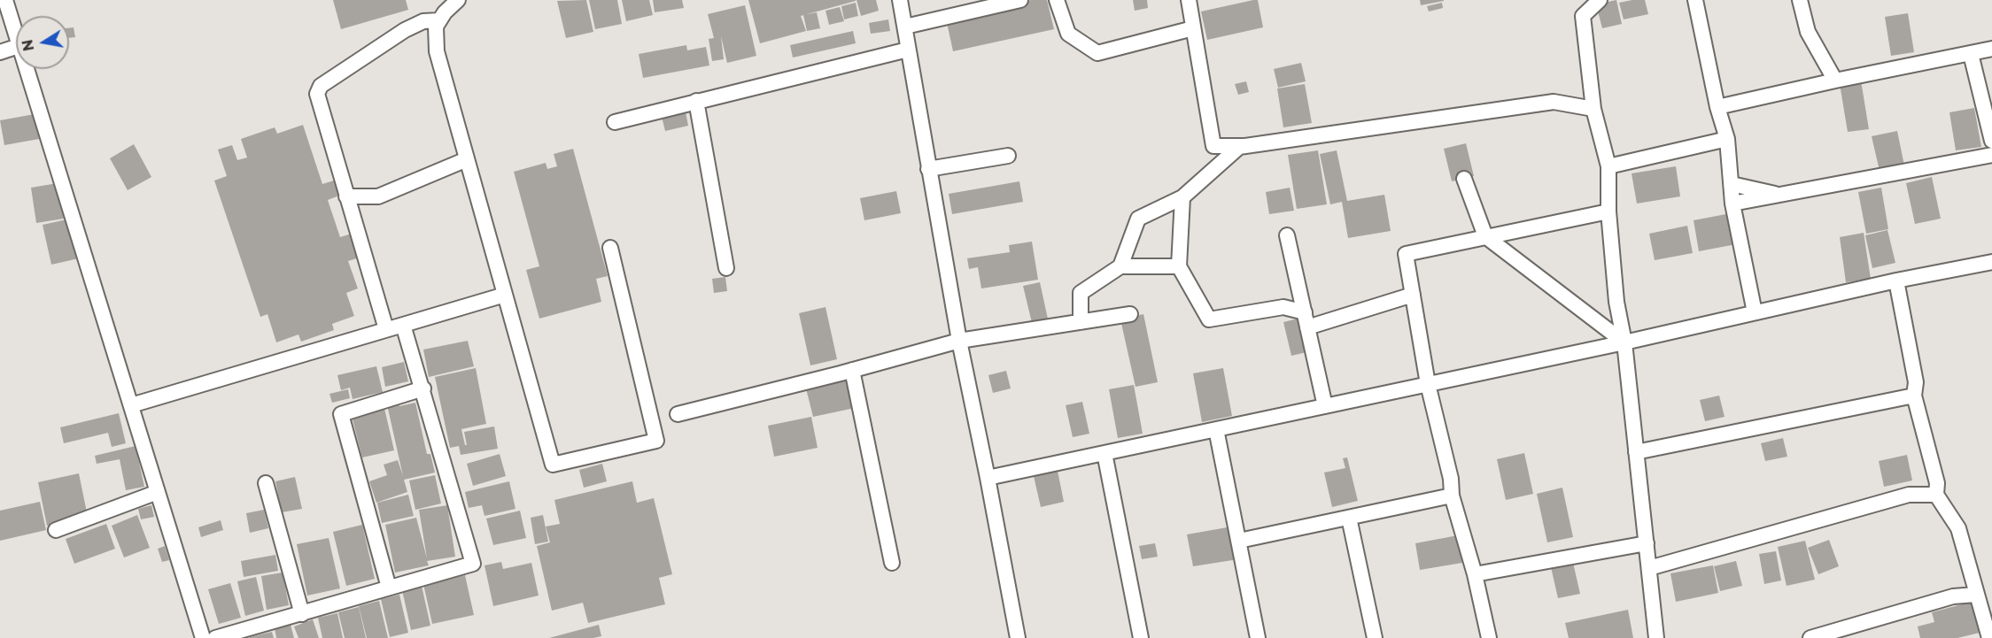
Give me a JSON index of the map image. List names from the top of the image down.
{
  "north": "left"
}
